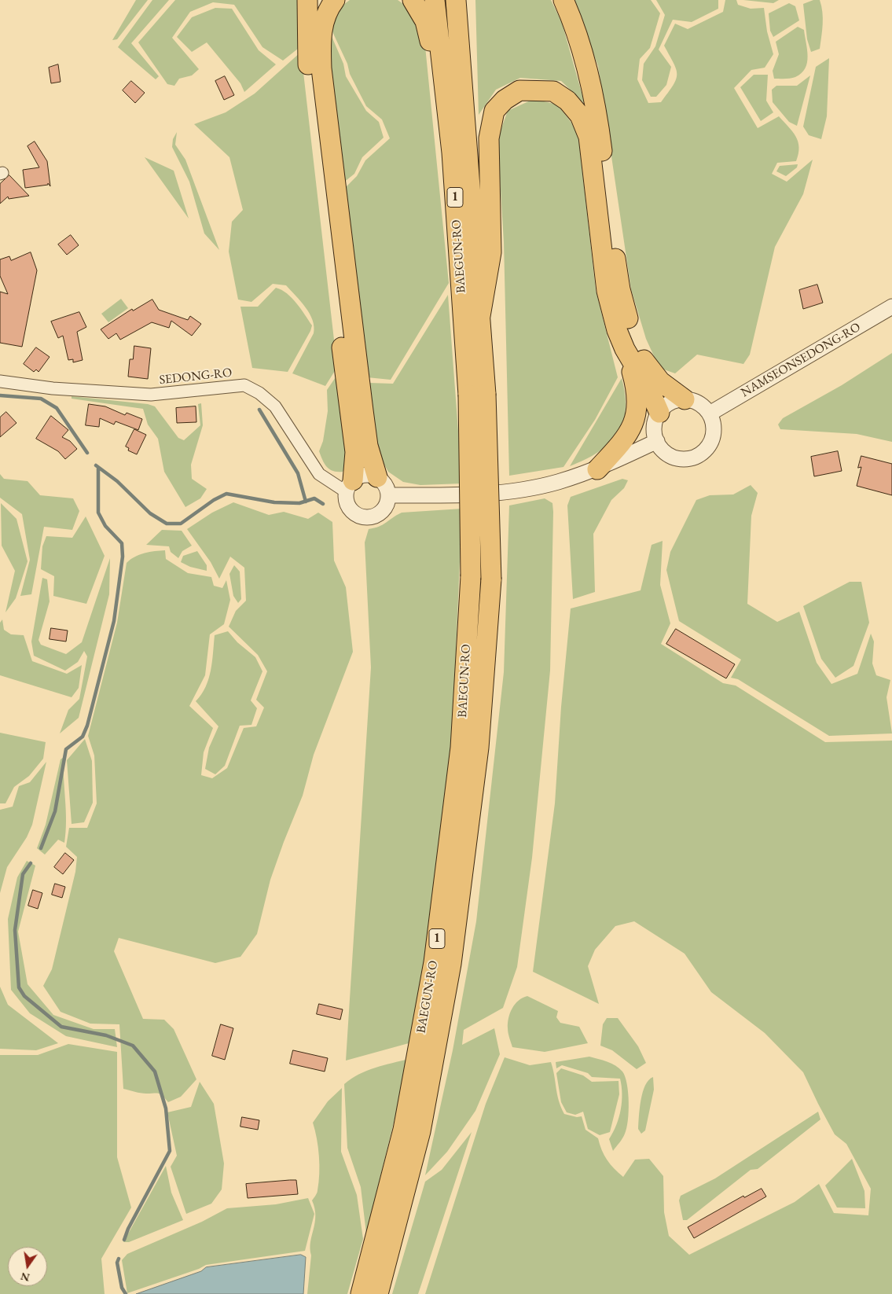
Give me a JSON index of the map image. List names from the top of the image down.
{
  "streets": {
    "highway": ["1", "BAEGUN-RO"],
    "street": ["NAMSEONSEDONG-RO", "SEDONG-RO"]
  },
  "north": "bottom"
}
